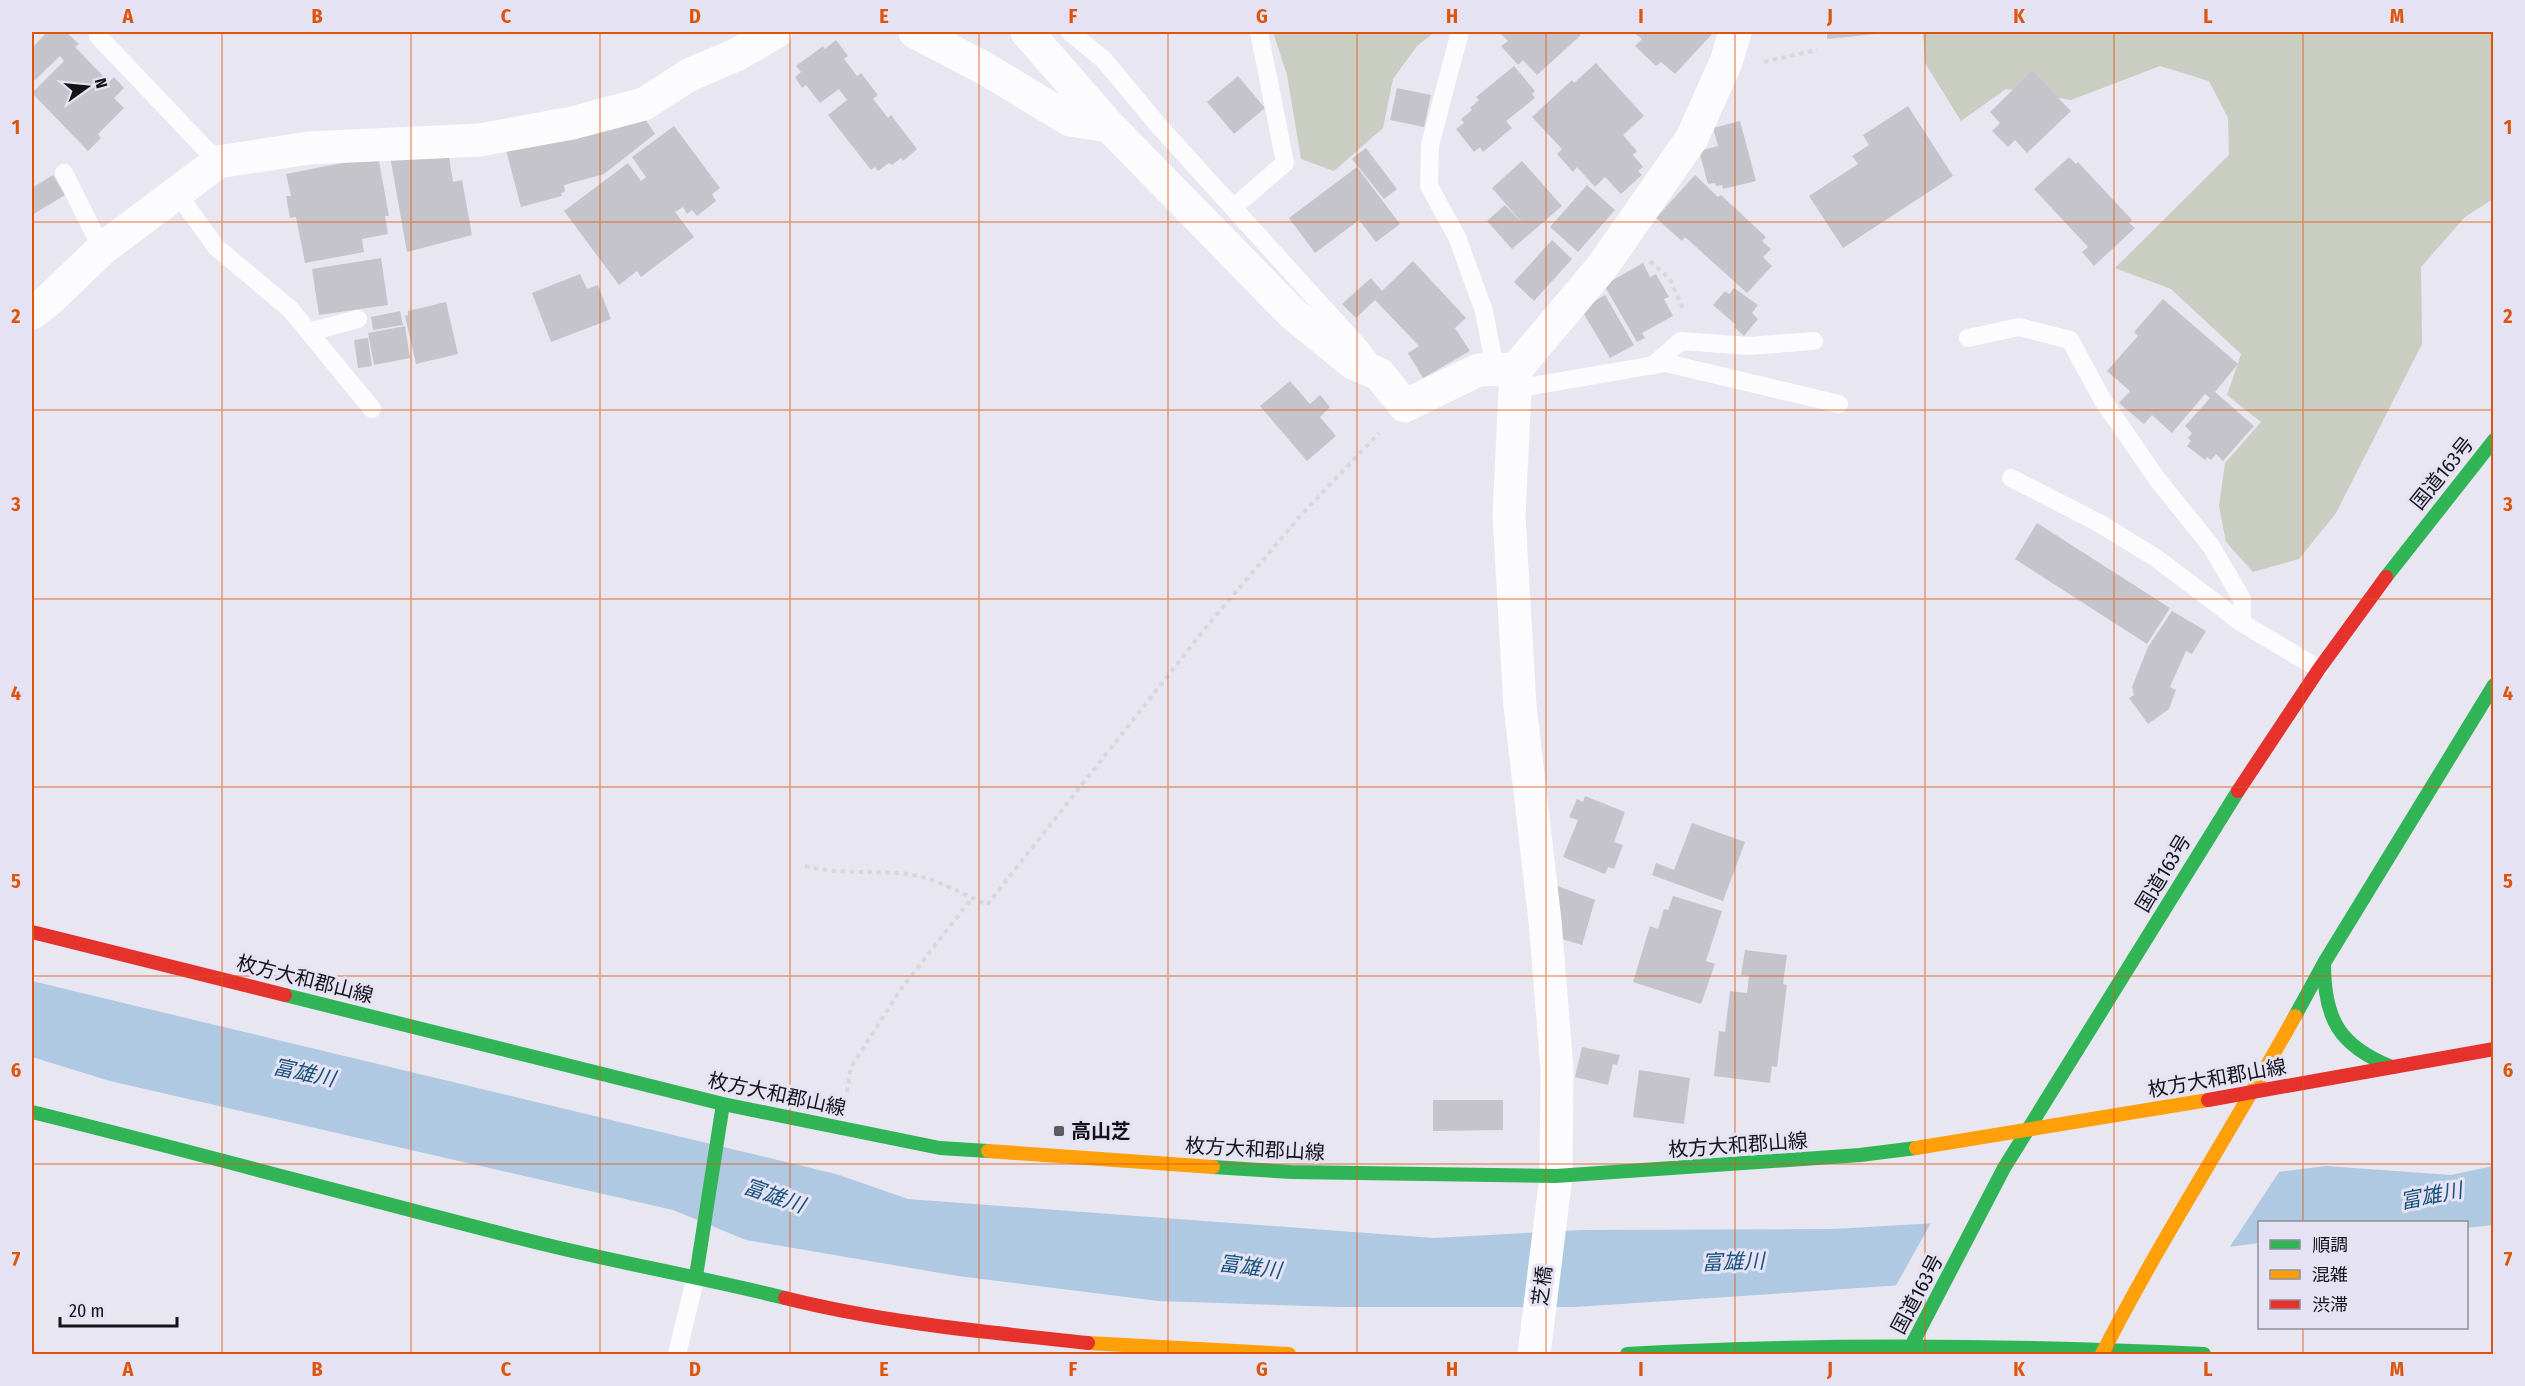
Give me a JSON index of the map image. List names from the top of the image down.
{
  "streets": {
    "main road": ["国道163号", "枚方大和郡山線"],
    "street": ["芝橋"]
  },
  "crossings": [
    ["国道163号", "枚方大和郡山線"],
    ["枚方大和郡山線", "芝橋"]
  ],
  "water": ["富雄川"],
  "places": {
    "transit": ["高山芝"]
  },
  "legend": ["順調", "混雑", "渋滞"],
  "scale_bar": "20 m",
  "north": "right",
  "grid": {
    "columns": [
      "A",
      "B",
      "C",
      "D",
      "E",
      "F",
      "G",
      "H",
      "I",
      "J",
      "K",
      "L",
      "M"
    ],
    "rows": [
      "1",
      "2",
      "3",
      "4",
      "5",
      "6",
      "7"
    ]
  }
}
